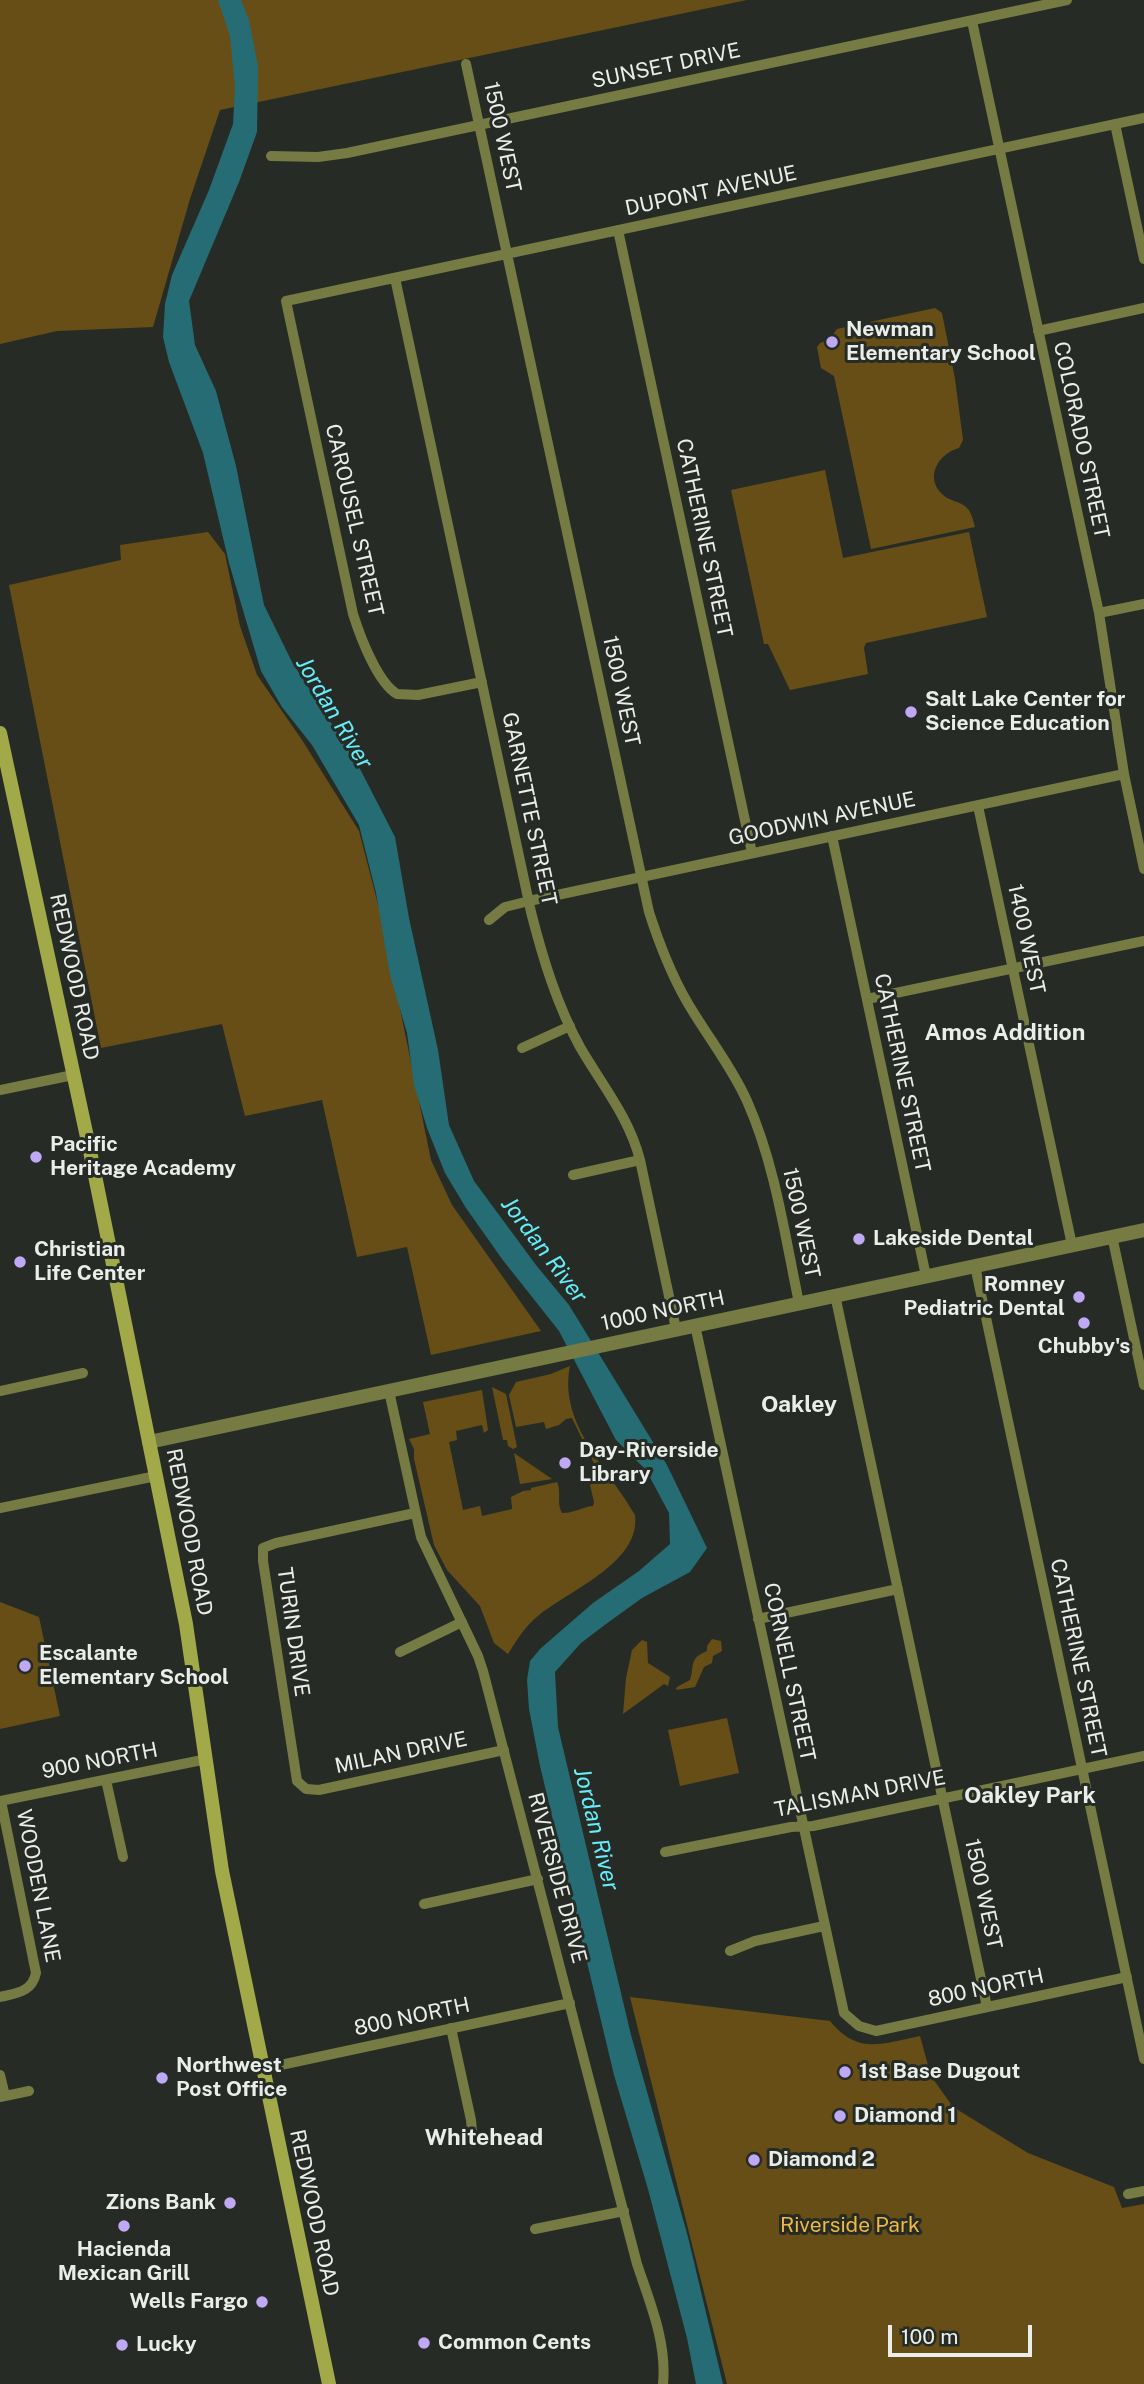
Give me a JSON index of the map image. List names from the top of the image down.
{
  "streets": {
    "main road": ["REDWOOD ROAD"],
    "street": [
      "SUNSET DRIVE",
      "1500 WEST",
      "DUPONT AVENUE",
      "COLORADO STREET",
      "CAROUSEL STREET",
      "CATHERINE STREET",
      "GARNETTE STREET",
      "GOODWIN AVENUE",
      "1400 WEST",
      "1000 NORTH",
      "TURIN DRIVE",
      "CORNELL STREET",
      "MILAN DRIVE",
      "900 NORTH",
      "TALISMAN DRIVE",
      "RIVERSIDE DRIVE",
      "WOODEN LANE",
      "800 NORTH"
    ]
  },
  "crossings": [
    ["SUNSET DRIVE", "1500 WEST"],
    ["SUNSET DRIVE", "COLORADO STREET"],
    ["1500 WEST", "DUPONT AVENUE"],
    ["1500 WEST", "GOODWIN AVENUE"],
    ["1500 WEST", "1000 NORTH"],
    ["1500 WEST", "TALISMAN DRIVE"],
    ["1500 WEST", "800 NORTH"],
    ["DUPONT AVENUE", "COLORADO STREET"],
    ["DUPONT AVENUE", "CAROUSEL STREET"],
    ["DUPONT AVENUE", "CATHERINE STREET"],
    ["DUPONT AVENUE", "GARNETTE STREET"],
    ["COLORADO STREET", "GOODWIN AVENUE"],
    ["CAROUSEL STREET", "GARNETTE STREET"],
    ["CATHERINE STREET", "GOODWIN AVENUE"],
    ["CATHERINE STREET", "1000 NORTH"],
    ["CATHERINE STREET", "TALISMAN DRIVE"],
    ["CATHERINE STREET", "800 NORTH"],
    ["GARNETTE STREET", "GOODWIN AVENUE"],
    ["GARNETTE STREET", "1000 NORTH"],
    ["GOODWIN AVENUE", "1400 WEST"],
    ["1400 WEST", "1000 NORTH"],
    ["REDWOOD ROAD", "1000 NORTH"],
    ["REDWOOD ROAD", "900 NORTH"],
    ["REDWOOD ROAD", "800 NORTH"],
    ["1000 NORTH", "CORNELL STREET"],
    ["1000 NORTH", "RIVERSIDE DRIVE"],
    ["TURIN DRIVE", "MILAN DRIVE"],
    ["TURIN DRIVE", "RIVERSIDE DRIVE"],
    ["CORNELL STREET", "TALISMAN DRIVE"],
    ["CORNELL STREET", "800 NORTH"],
    ["MILAN DRIVE", "RIVERSIDE DRIVE"],
    ["900 NORTH", "WOODEN LANE"],
    ["RIVERSIDE DRIVE", "800 NORTH"]
  ],
  "districts": [
    "Amos Addition",
    "Oakley",
    "Oakley Park",
    "Whitehead"
  ],
  "water": ["Jordan River"],
  "parks": ["Riverside Park"],
  "places": [
    "Newman Elementary School",
    "Salt Lake Center for Science Education",
    "Pacific Heritage Academy",
    "Lakeside Dental",
    "Christian Life Center",
    "Romney Pediatric Dental",
    "Chubby's",
    "Day-Riverside Library",
    "Escalante Elementary School",
    "1st Base Dugout",
    "Northwest Post Office",
    "Diamond 1",
    "Diamond 2",
    "Zions Bank",
    "Hacienda Mexican Grill",
    "Wells Fargo",
    "Common Cents",
    "Lucky"
  ],
  "scale_bar": "100 m"
}
